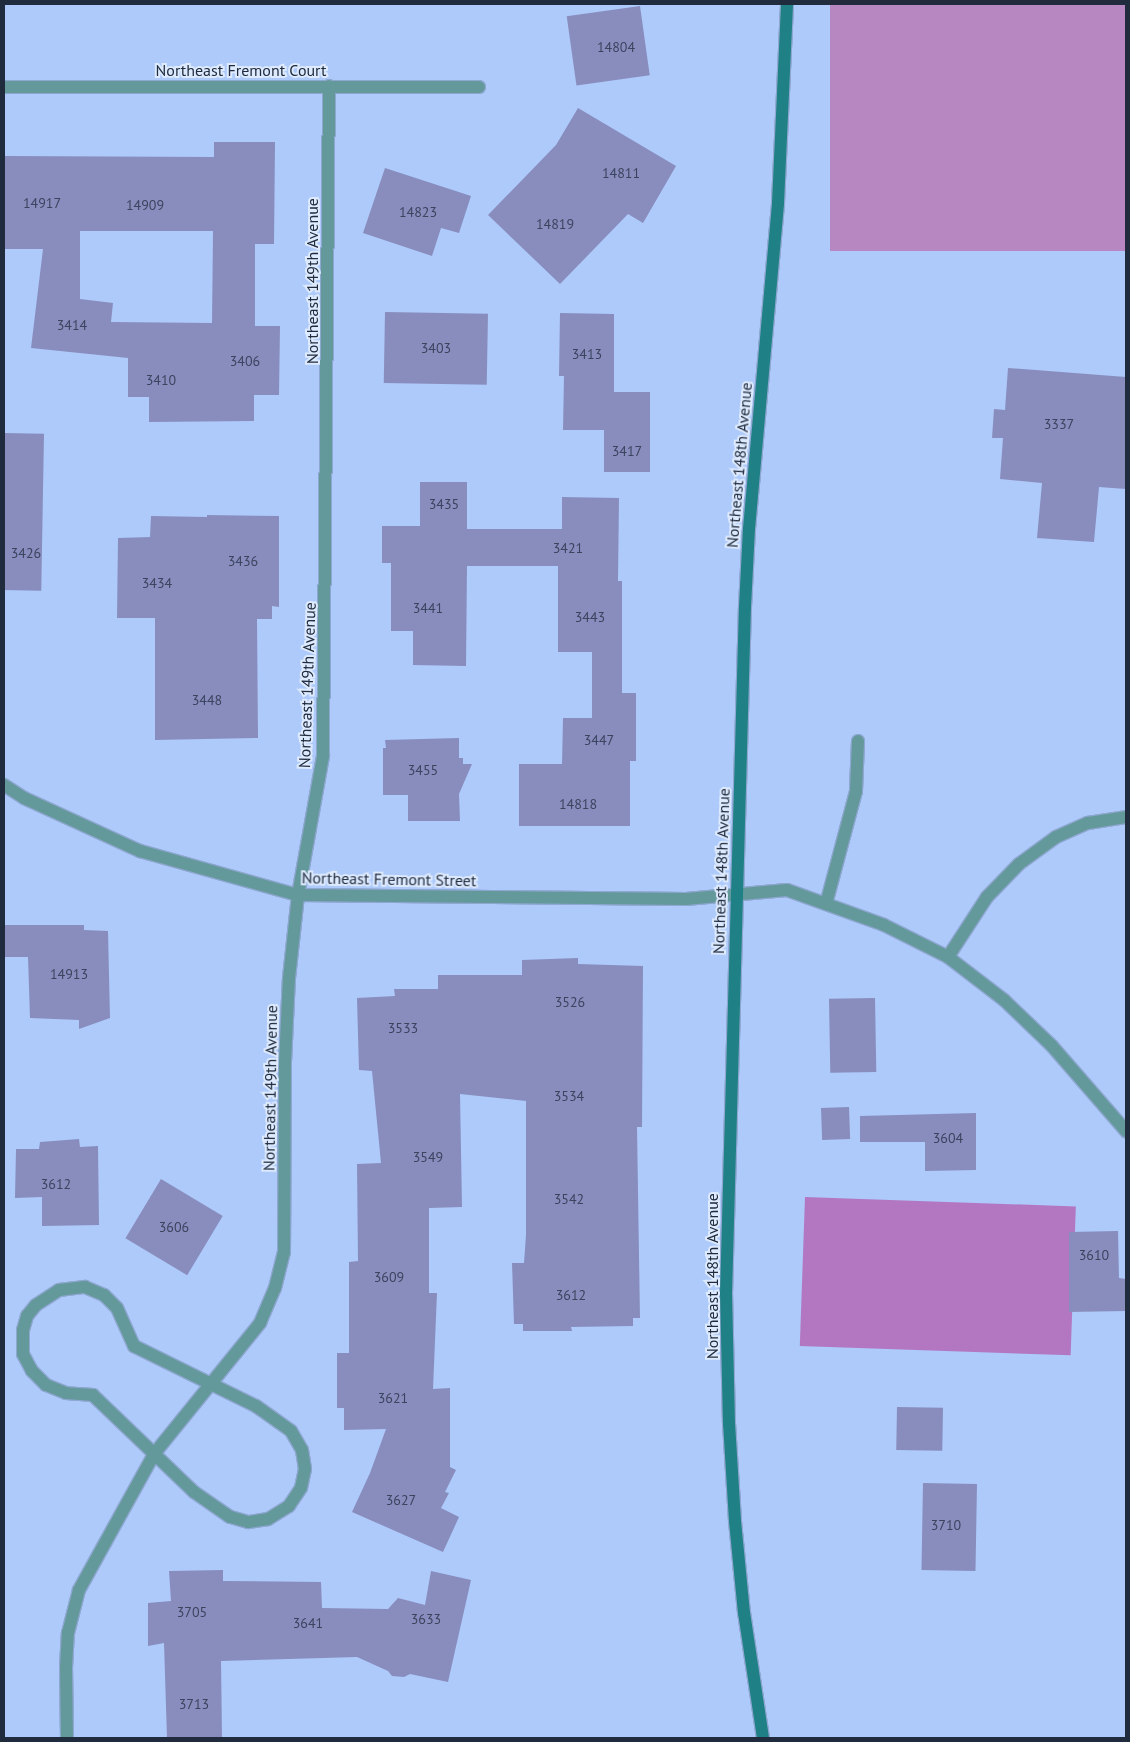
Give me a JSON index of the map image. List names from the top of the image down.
{
  "streets": {
    "main road": ["Northeast 148th Avenue"],
    "street": ["Northeast Fremont Court", "Northeast 149th Avenue", "Northeast Fremont Street"]
  },
  "crossings": [
    ["Northeast Fremont Court", "Northeast 149th Avenue"],
    ["Northeast 149th Avenue", "Northeast Fremont Street"],
    ["Northeast 148th Avenue", "Northeast Fremont Street"]
  ],
  "house_numbers": [
    "14804",
    "14811",
    "14917",
    "14909",
    "14823",
    "14819",
    "3414",
    "3403",
    "3413",
    "3406",
    "3410",
    "3337",
    "3417",
    "3435",
    "3421",
    "3426",
    "3436",
    "3434",
    "3441",
    "3443",
    "3448",
    "3447",
    "3455",
    "14818",
    "14913",
    "3526",
    "3533",
    "3534",
    "3604",
    "3549",
    "3612",
    "3542",
    "3606",
    "3610",
    "3609",
    "3612",
    "3621",
    "3627",
    "3710",
    "3705",
    "3633",
    "3641",
    "3713"
  ]
}
